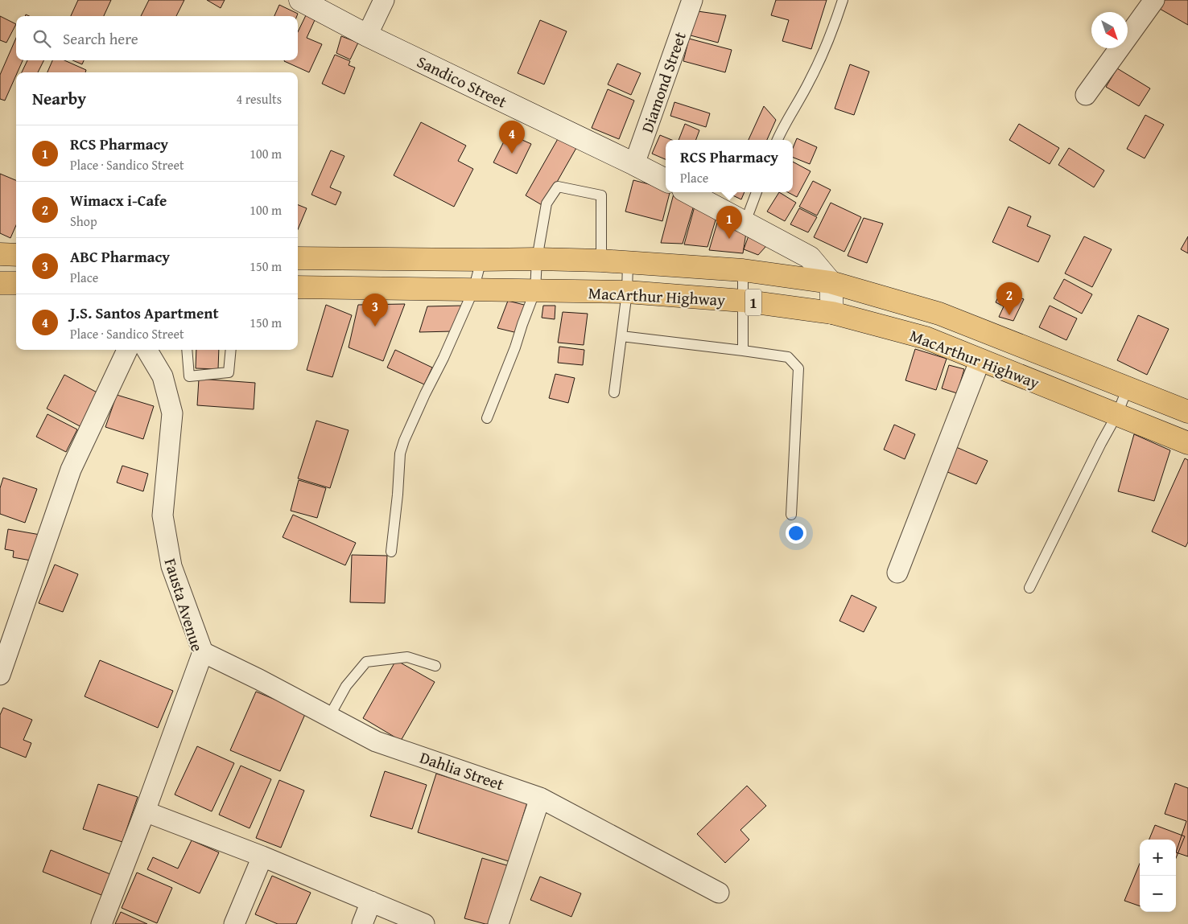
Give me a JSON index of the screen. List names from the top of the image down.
{
  "streets": {
    "highway": ["MacArthur Highway", "1"],
    "main road": ["Sandico Street"],
    "street": ["Diamond Street", "Fausta Avenue", "Dahlia Street"]
  },
  "crossings": [
    ["Sandico Street", "Diamond Street"],
    ["Fausta Avenue", "Dahlia Street"]
  ],
  "north": "bottom right",
  "page": {
    "search": "Search here",
    "heading": ["Nearby", "4 results"],
    "pins": [
      "4",
      "1",
      "2",
      "3"
    ],
    "list": [
      {
        "mark": "1",
        "name": "RCS Pharmacy",
        "note": "Place · Sandico Street",
        "value": "100 m"
      },
      {
        "mark": "2",
        "name": "Wimacx i-Cafe",
        "note": "Shop",
        "value": "100 m"
      },
      {
        "mark": "3",
        "name": "ABC Pharmacy",
        "note": "Place",
        "value": "150 m"
      },
      {
        "mark": "4",
        "name": "J.S. Santos Apartment",
        "note": "Place · Sandico Street",
        "value": "150 m"
      }
    ],
    "popup": ["RCS Pharmacy", "Place"],
    "map_buttons": ["+", "−"]
  }
}
